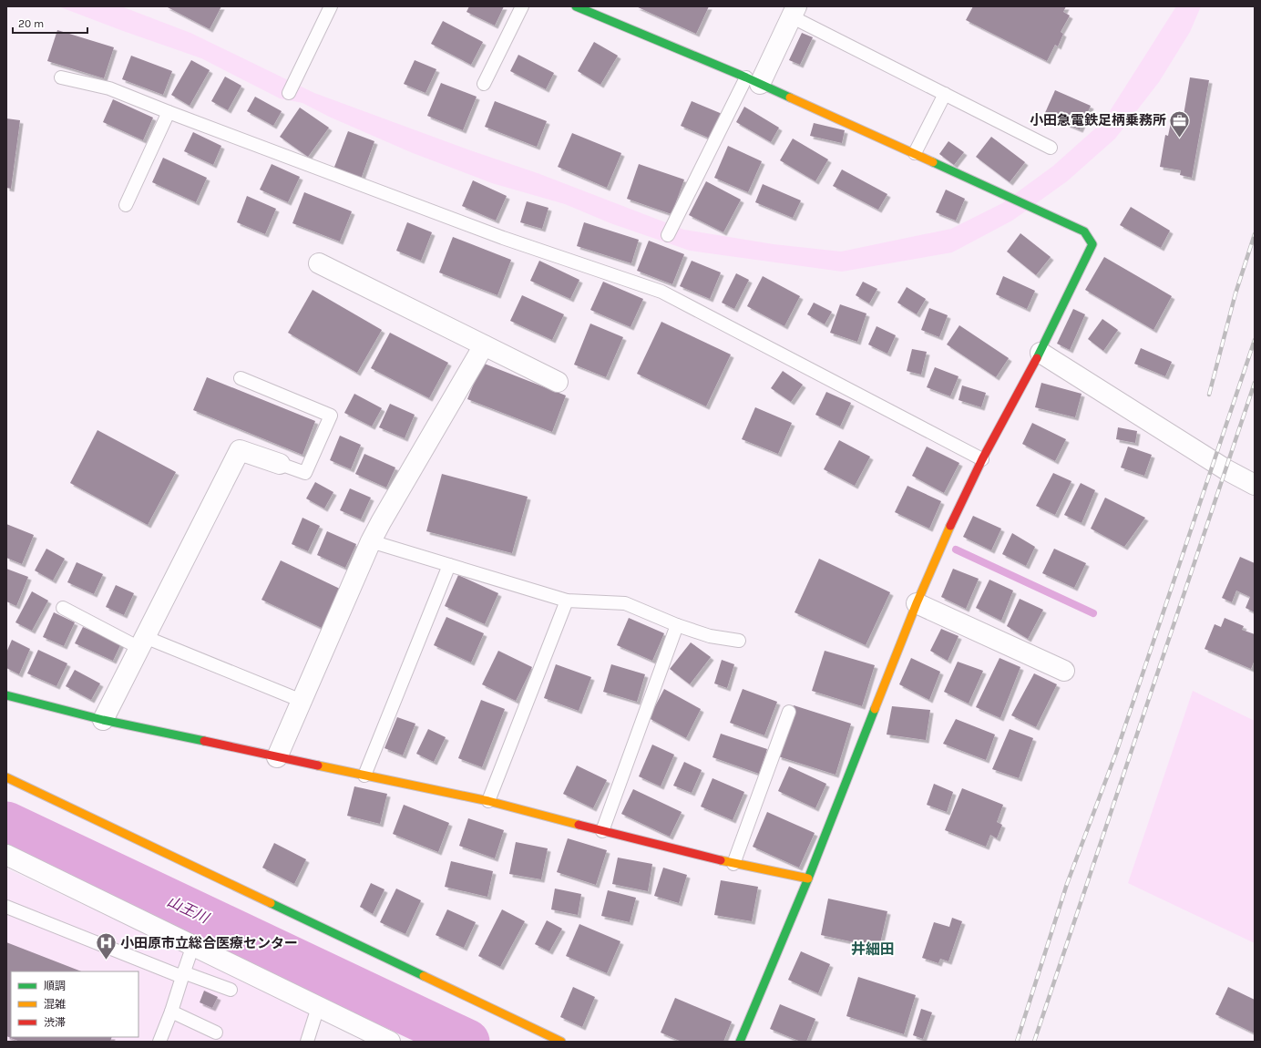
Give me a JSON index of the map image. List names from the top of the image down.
{
  "districts": ["井細田"],
  "water": ["山王川"],
  "places": {
    "office": ["小田急電鉄足柄乗務所"],
    "hospital": ["小田原市立総合医療センター"]
  },
  "legend": ["順調", "混雑", "渋滞"],
  "scale_bar": "20 m"
}
